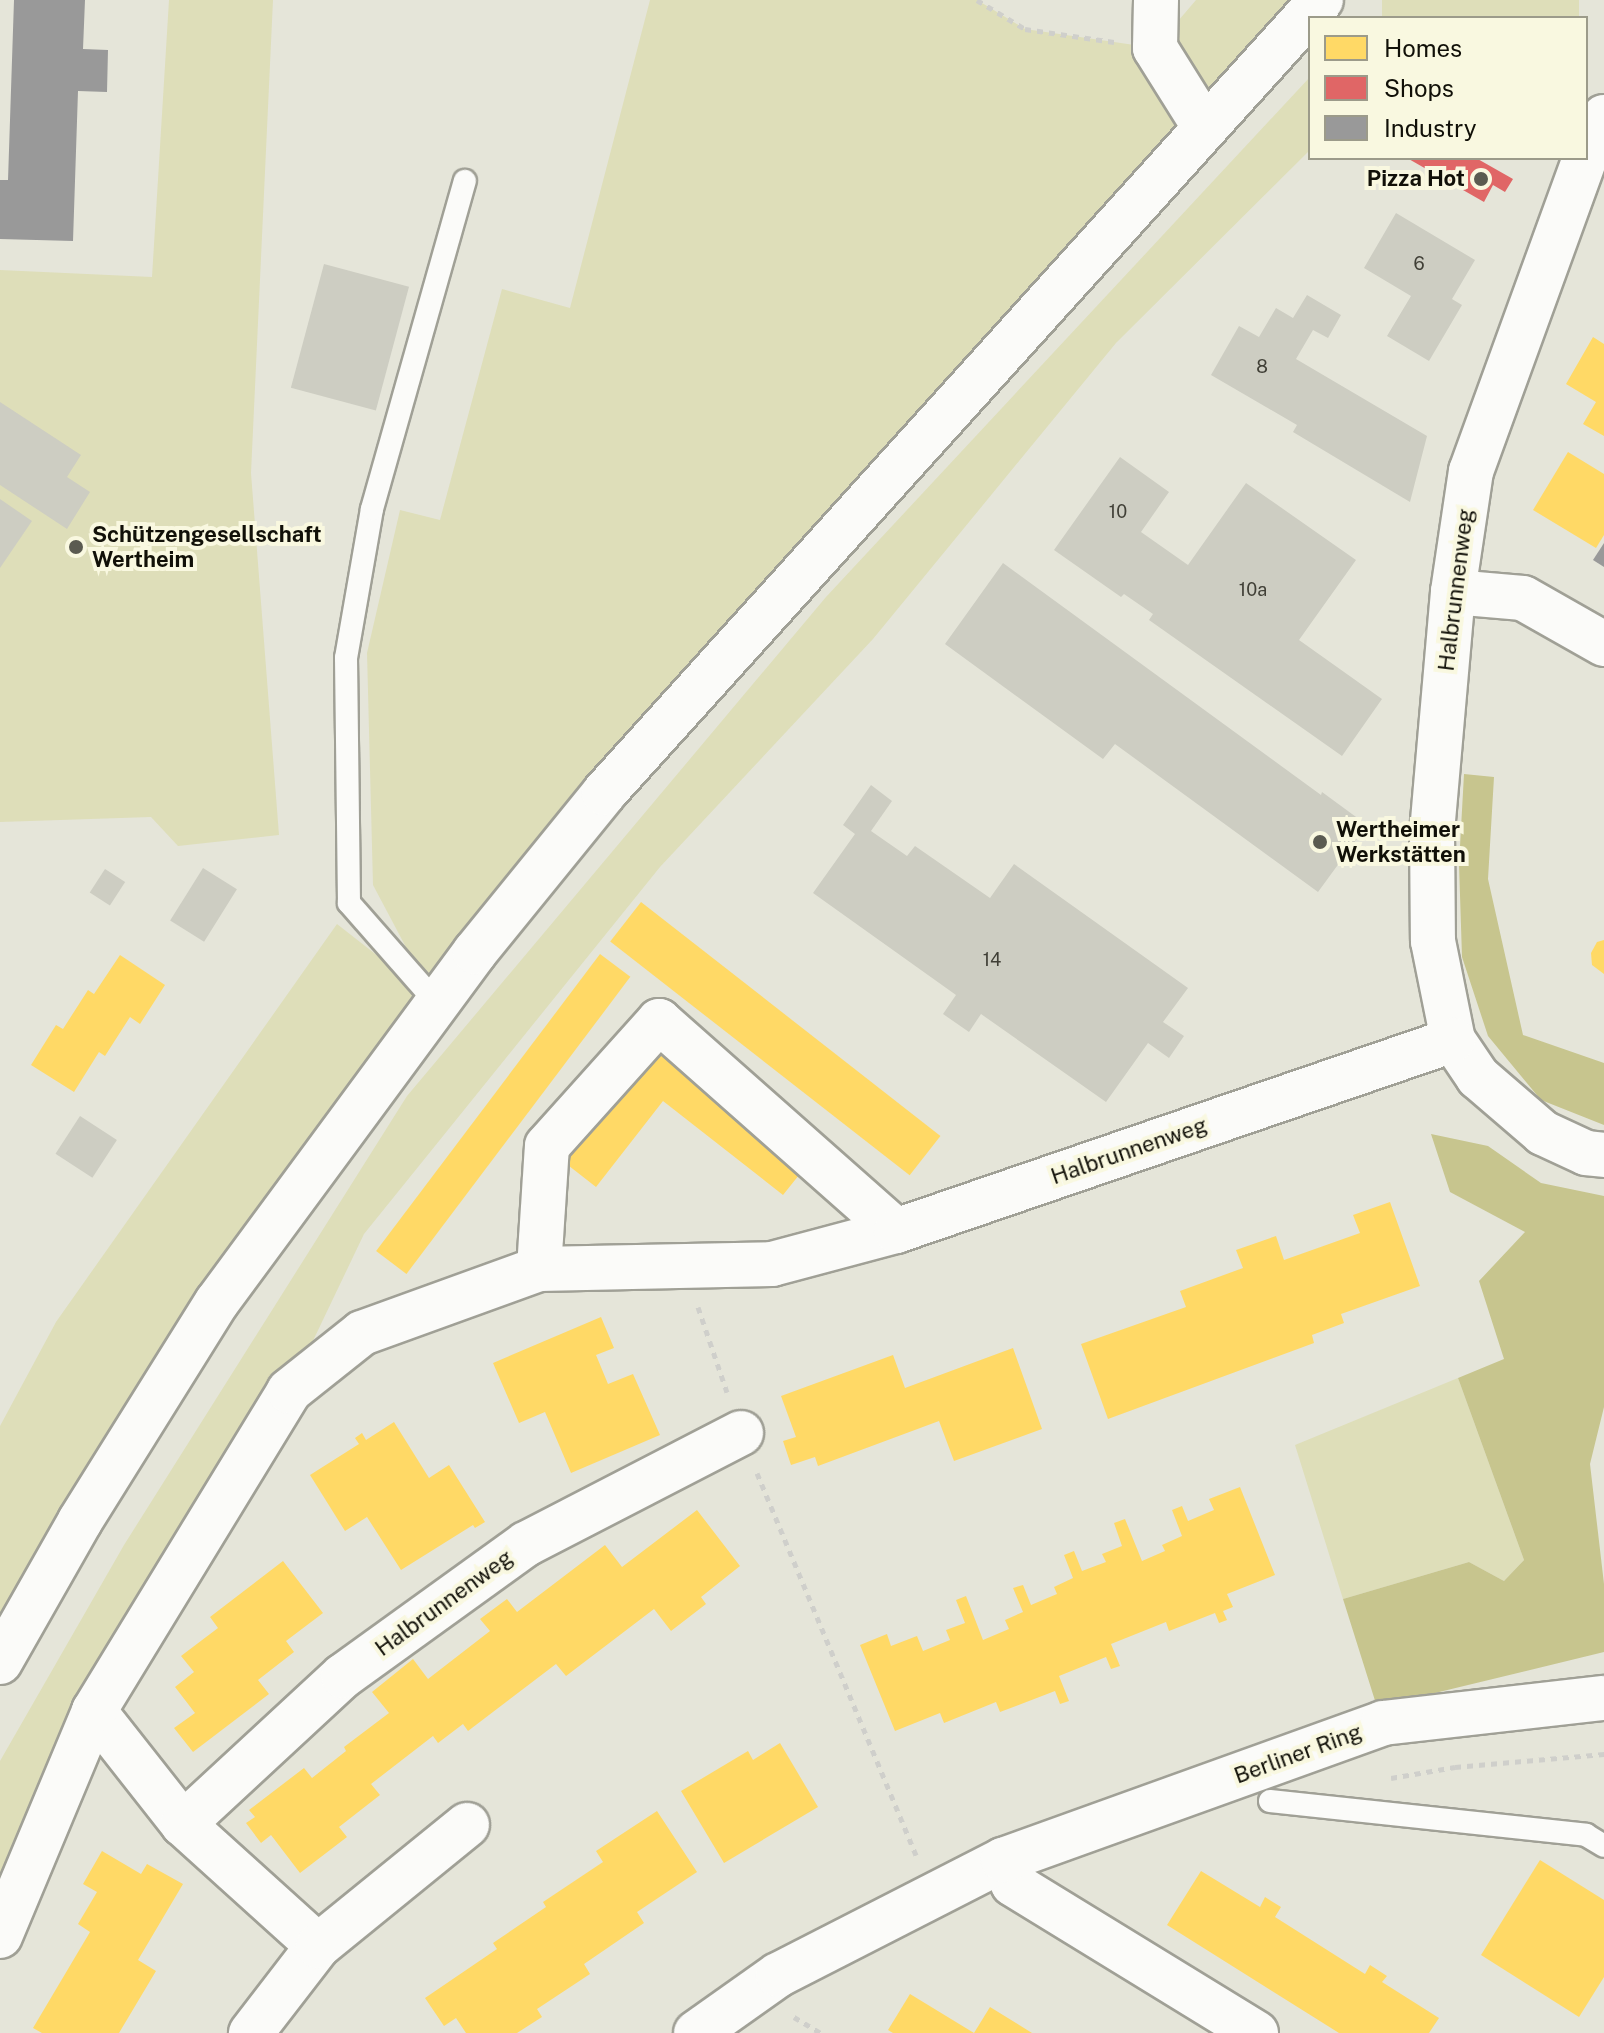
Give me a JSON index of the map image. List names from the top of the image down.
{
  "streets": {
    "street": ["Halbrunnenweg", "Berliner Ring"]
  },
  "places": ["Pizza Hot", "Schützengesellschaft Wertheim", "Wertheimer Werkstätten"],
  "house_numbers": [
    "6",
    "8",
    "10",
    "10a",
    "14"
  ],
  "legend": ["Homes", "Shops", "Industry"]
}
